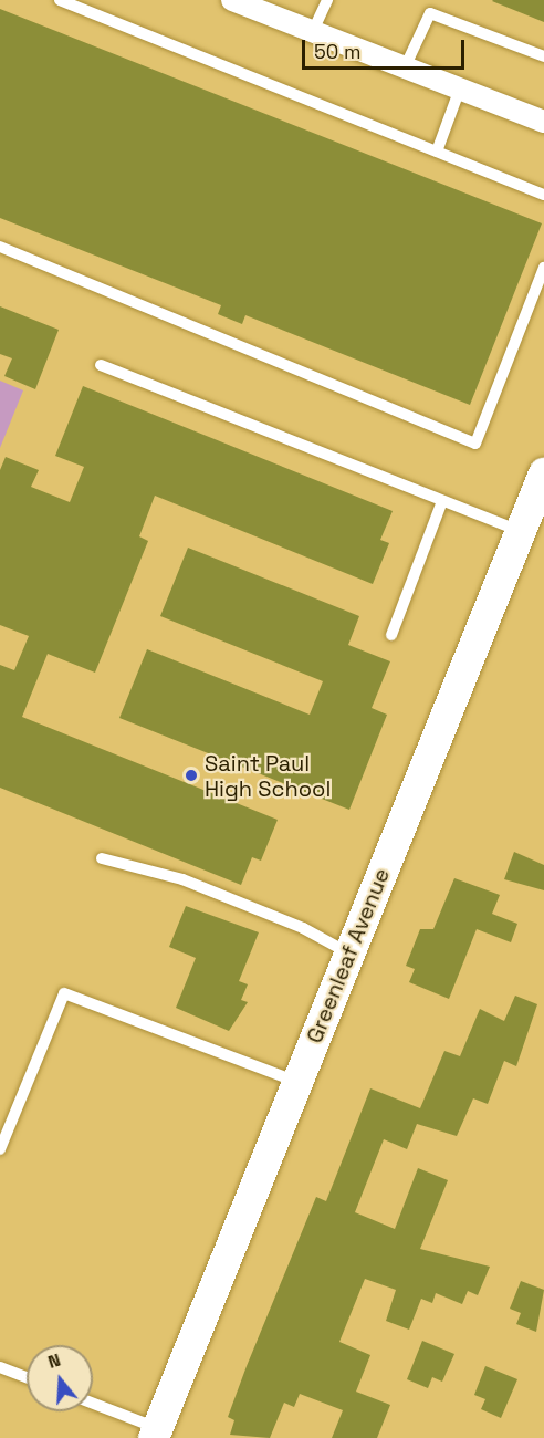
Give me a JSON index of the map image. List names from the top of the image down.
{
  "streets": {
    "main road": ["Greenleaf Avenue"]
  },
  "places": ["Saint Paul High School"],
  "scale_bar": "50 m",
  "north": "top"
}
